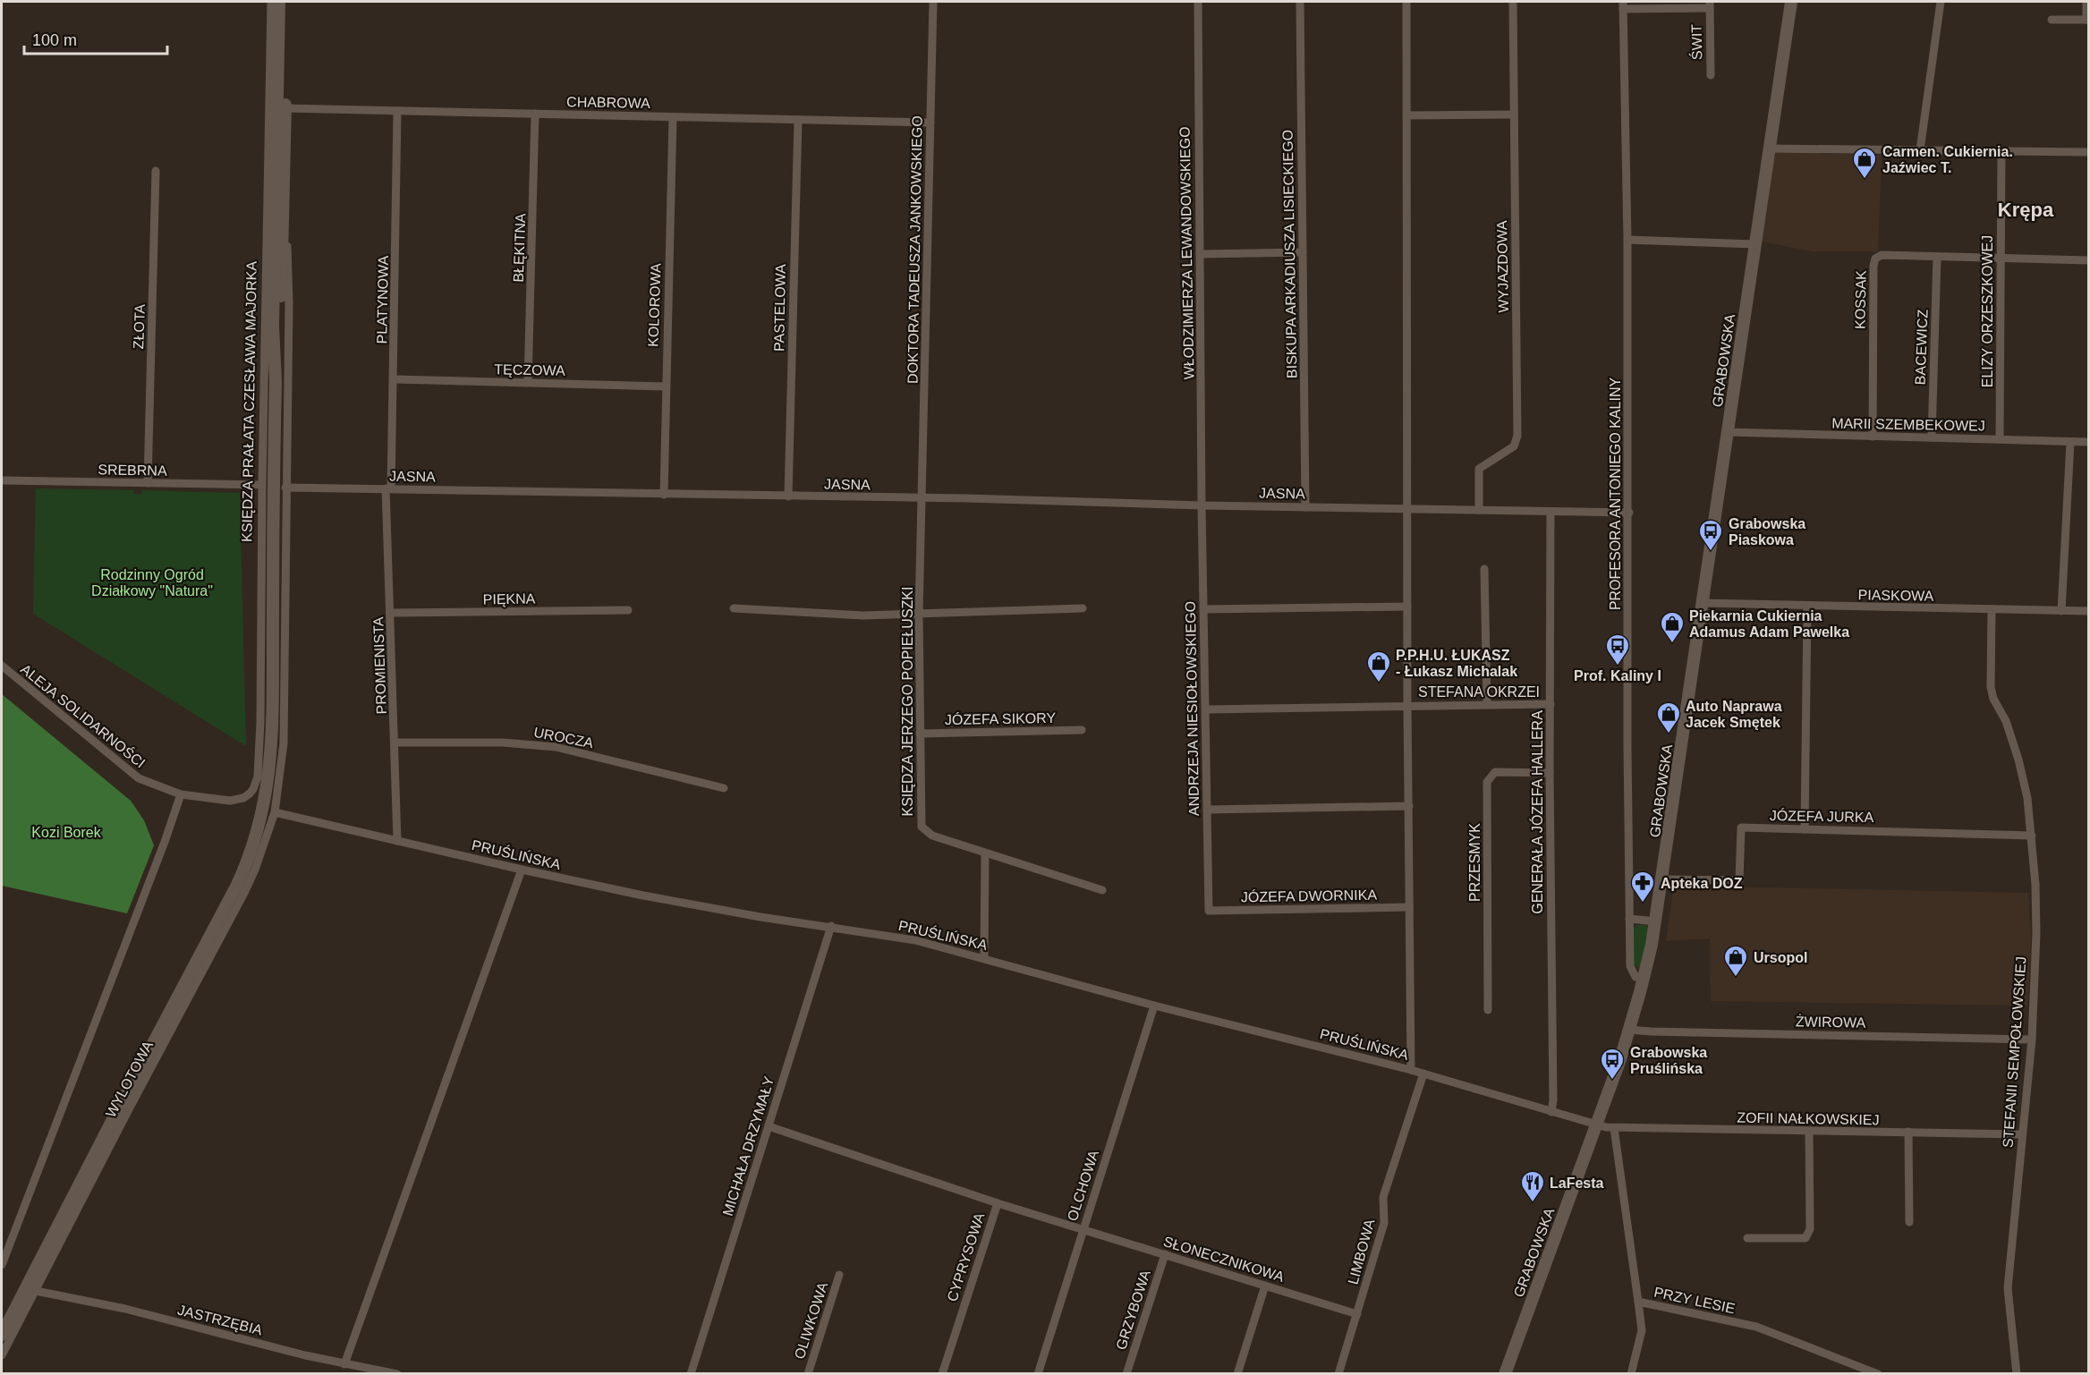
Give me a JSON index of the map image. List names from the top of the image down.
{
  "streets": {
    "street": [
      "ŚWIT",
      "CHABROWA",
      "BŁĘKITNA",
      "DOKTORA TADEUSZA JANKOWSKIEGO",
      "WŁODZIMIERZA LEWANDOWSKIEGO",
      "BISKUPA ARKADIUSZA LISIECKIEGO",
      "WYJAZDOWA",
      "PLATYNOWA",
      "KOSSAK",
      "KOLOROWA",
      "PASTELOWA",
      "ELIZY ORZESZKOWEJ",
      "ZŁOTA",
      "BACEWICZ",
      "GRABOWSKA",
      "TĘCZOWA",
      "KSIĘDZA PRAŁATA CZESŁAWA MAJORKA",
      "MARII SZEMBEKOWEJ",
      "SREBRNA",
      "JASNA",
      "PROFESORA ANTONIEGO KALINY",
      "PIASKOWA",
      "PIĘKNA",
      "PROMIENISTA",
      "STEFANA OKRZEI",
      "KSIĘDZA JERZEGO POPIEŁUSZKI",
      "ANDRZEJA NIESIOŁOWSKIEGO",
      "ALEJA SOLIDARNOŚCI",
      "JÓZEFA SIKORY",
      "UROCZA",
      "GENERAŁA JÓZEFA HALLERA",
      "JÓZEFA JURKA",
      "PRUŚLIŃSKA",
      "PRZESMYK",
      "JÓZEFA DWORNIKA",
      "ŻWIROWA",
      "STEFANII SEMPOŁOWSKIEJ",
      "WYLOTOWA",
      "ZOFII NAŁKOWSKIEJ",
      "MICHAŁA DRZYMAŁY",
      "OLCHOWA",
      "LIMBOWA",
      "CYPRYSOWA",
      "SŁONECZNIKOWA",
      "PRZY LESIE",
      "GRZYBOWA",
      "JASTRZĘBIA",
      "OLIWKOWA"
    ]
  },
  "crossings": [
    ["ŚWIT", "PROFESORA ANTONIEGO KALINY"],
    ["CHABROWA", "BŁĘKITNA"],
    ["CHABROWA", "DOKTORA TADEUSZA JANKOWSKIEGO"],
    ["CHABROWA", "PLATYNOWA"],
    ["CHABROWA", "KOLOROWA"],
    ["CHABROWA", "PASTELOWA"],
    ["CHABROWA", "KSIĘDZA PRAŁATA CZESŁAWA MAJORKA"],
    ["BŁĘKITNA", "TĘCZOWA"],
    ["DOKTORA TADEUSZA JANKOWSKIEGO", "JASNA"],
    ["DOKTORA TADEUSZA JANKOWSKIEGO", "KSIĘDZA JERZEGO POPIEŁUSZKI"],
    ["WŁODZIMIERZA LEWANDOWSKIEGO", "JASNA"],
    ["WŁODZIMIERZA LEWANDOWSKIEGO", "ANDRZEJA NIESIOŁOWSKIEGO"],
    ["BISKUPA ARKADIUSZA LISIECKIEGO", "JASNA"],
    ["WYJAZDOWA", "JASNA"],
    ["PLATYNOWA", "TĘCZOWA"],
    ["PLATYNOWA", "JASNA"],
    ["PLATYNOWA", "PROMIENISTA"],
    ["KOSSAK", "ELIZY ORZESZKOWEJ"],
    ["KOSSAK", "BACEWICZ"],
    ["KOSSAK", "MARII SZEMBEKOWEJ"],
    ["KOLOROWA", "TĘCZOWA"],
    ["KOLOROWA", "JASNA"],
    ["PASTELOWA", "JASNA"],
    ["ELIZY ORZESZKOWEJ", "MARII SZEMBEKOWEJ"],
    ["ZŁOTA", "SREBRNA"],
    ["BACEWICZ", "MARII SZEMBEKOWEJ"],
    ["GRABOWSKA", "MARII SZEMBEKOWEJ"],
    ["GRABOWSKA", "PROFESORA ANTONIEGO KALINY"],
    ["GRABOWSKA", "PIASKOWA"],
    ["GRABOWSKA", "JÓZEFA JURKA"],
    ["GRABOWSKA", "PRUŚLIŃSKA"],
    ["GRABOWSKA", "ŻWIROWA"],
    ["GRABOWSKA", "ZOFII NAŁKOWSKIEJ"],
    ["KSIĘDZA PRAŁATA CZESŁAWA MAJORKA", "SREBRNA"],
    ["KSIĘDZA PRAŁATA CZESŁAWA MAJORKA", "JASNA"],
    ["KSIĘDZA PRAŁATA CZESŁAWA MAJORKA", "ALEJA SOLIDARNOŚCI"],
    ["KSIĘDZA PRAŁATA CZESŁAWA MAJORKA", "PRUŚLIŃSKA"],
    ["KSIĘDZA PRAŁATA CZESŁAWA MAJORKA", "WYLOTOWA"],
    ["JASNA", "PROFESORA ANTONIEGO KALINY"],
    ["JASNA", "PROMIENISTA"],
    ["JASNA", "KSIĘDZA JERZEGO POPIEŁUSZKI"],
    ["JASNA", "ANDRZEJA NIESIOŁOWSKIEGO"],
    ["JASNA", "GENERAŁA JÓZEFA HALLERA"],
    ["PIASKOWA", "STEFANII SEMPOŁOWSKIEJ"],
    ["PIĘKNA", "PROMIENISTA"],
    ["PROMIENISTA", "UROCZA"],
    ["PROMIENISTA", "PRUŚLIŃSKA"],
    ["STEFANA OKRZEI", "ANDRZEJA NIESIOŁOWSKIEGO"],
    ["STEFANA OKRZEI", "GENERAŁA JÓZEFA HALLERA"],
    ["KSIĘDZA JERZEGO POPIEŁUSZKI", "JÓZEFA SIKORY"],
    ["ANDRZEJA NIESIOŁOWSKIEGO", "JÓZEFA DWORNIKA"],
    ["GENERAŁA JÓZEFA HALLERA", "PRUŚLIŃSKA"],
    ["GENERAŁA JÓZEFA HALLERA", "PRZESMYK"],
    ["JÓZEFA JURKA", "STEFANII SEMPOŁOWSKIEJ"],
    ["PRUŚLIŃSKA", "WYLOTOWA"],
    ["PRUŚLIŃSKA", "ZOFII NAŁKOWSKIEJ"],
    ["PRUŚLIŃSKA", "MICHAŁA DRZYMAŁY"],
    ["PRUŚLIŃSKA", "OLCHOWA"],
    ["PRUŚLIŃSKA", "LIMBOWA"],
    ["ŻWIROWA", "STEFANII SEMPOŁOWSKIEJ"],
    ["STEFANII SEMPOŁOWSKIEJ", "ZOFII NAŁKOWSKIEJ"],
    ["WYLOTOWA", "JASTRZĘBIA"],
    ["ZOFII NAŁKOWSKIEJ", "PRZY LESIE"],
    ["OLCHOWA", "CYPRYSOWA"],
    ["OLCHOWA", "SŁONECZNIKOWA"],
    ["LIMBOWA", "SŁONECZNIKOWA"],
    ["CYPRYSOWA", "SŁONECZNIKOWA"],
    ["SŁONECZNIKOWA", "GRZYBOWA"]
  ],
  "districts": ["Krępa"],
  "parks": ["Rodzinny Ogród Działkowy \"Natura\"", "Kozi Borek"],
  "places": {
    "shop": [
      "Carmen. Cukiernia. Jaźwiec T.",
      "Piekarnia Cukiernia Adamus Adam Pawelka",
      "P.P.H.U. ŁUKASZ - Łukasz Michalak",
      "Auto Naprawa Jacek Smętek",
      "Ursopol"
    ],
    "bus stop": ["Grabowska Piaskowa", "Prof. Kaliny I", "Grabowska Pruślińska"],
    "pharmacy": ["Apteka DOZ"],
    "restaurant": ["LaFesta"]
  },
  "scale_bar": "100 m"
}
